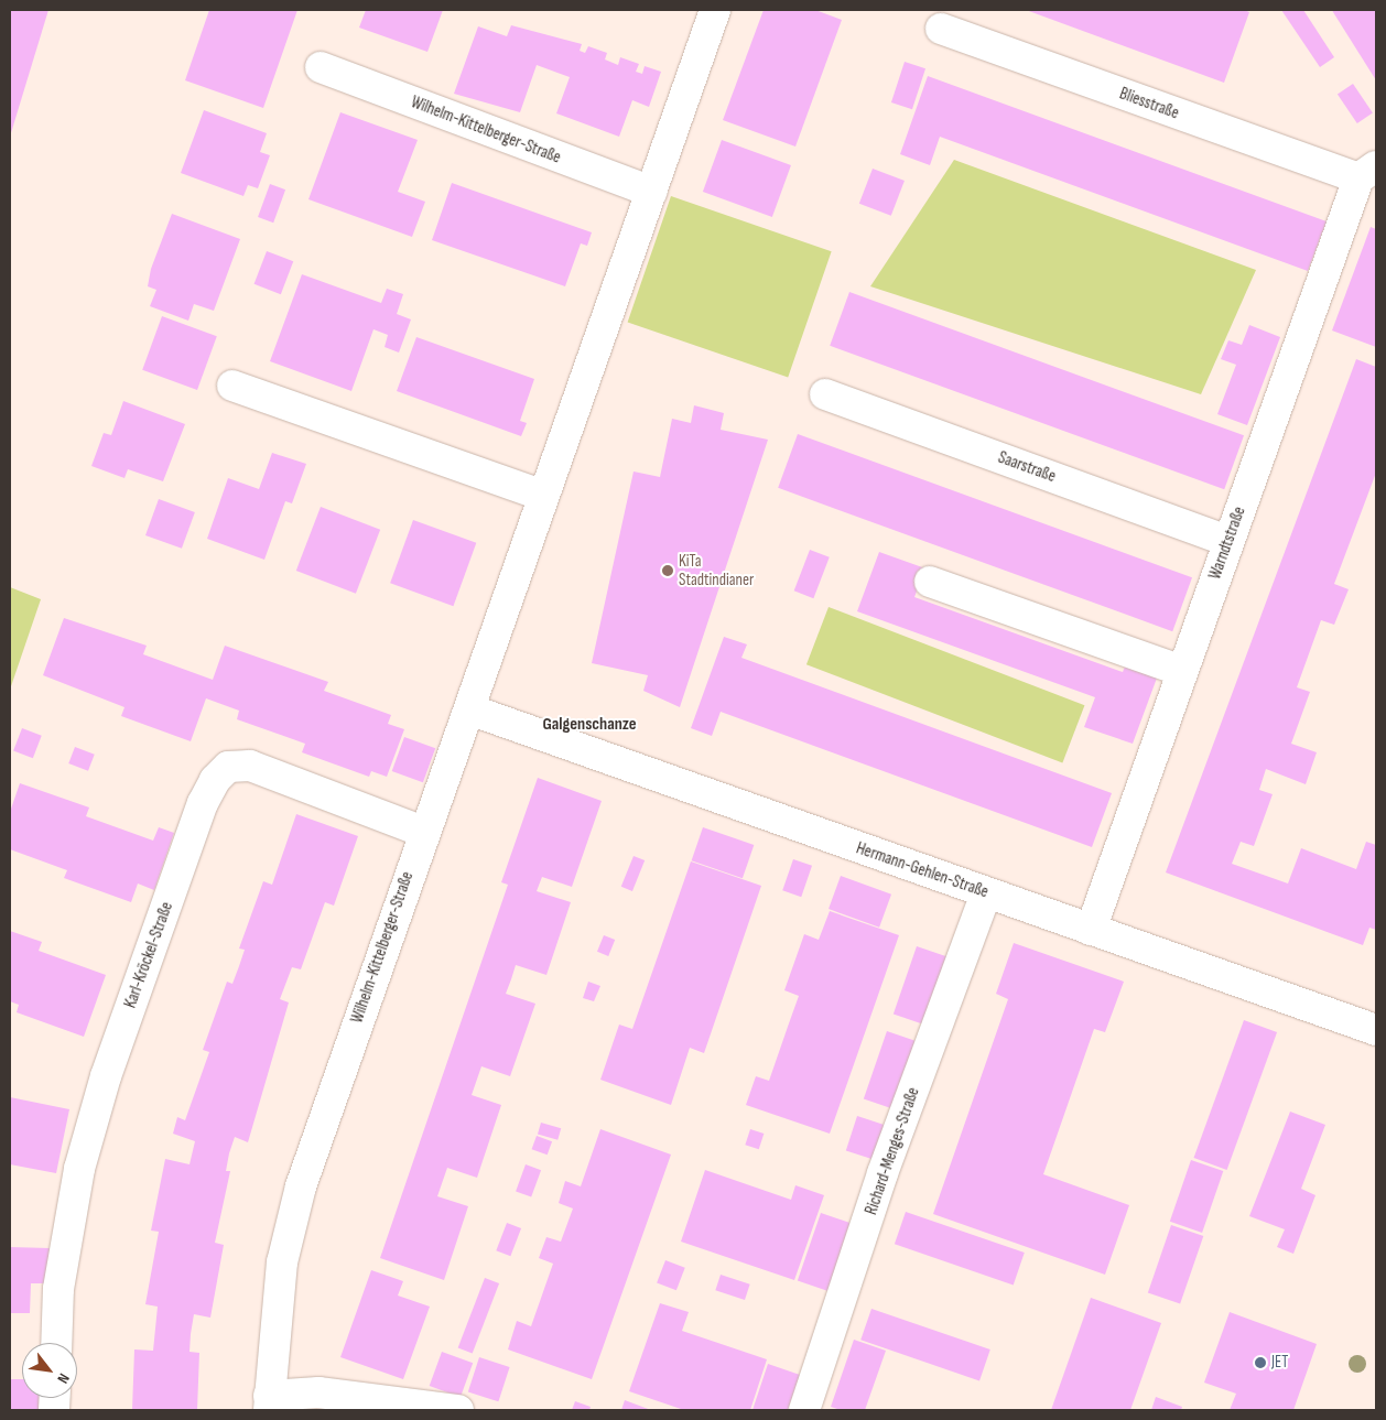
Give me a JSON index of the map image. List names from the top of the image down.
{
  "streets": {
    "street": [
      "Bliesstraße",
      "Wilhelm-Kittelberger-Straße",
      "Saarstraße",
      "Warndtstraße",
      "Hermann-Gehlen-Straße",
      "Karl-Kröckel-Straße",
      "Richard-Menges-Straße"
    ]
  },
  "crossings": [
    ["Bliesstraße", "Warndtstraße"],
    ["Wilhelm-Kittelberger-Straße", "Hermann-Gehlen-Straße"],
    ["Wilhelm-Kittelberger-Straße", "Karl-Kröckel-Straße"],
    ["Saarstraße", "Warndtstraße"],
    ["Warndtstraße", "Hermann-Gehlen-Straße"],
    ["Hermann-Gehlen-Straße", "Richard-Menges-Straße"]
  ],
  "districts": ["Galgenschanze"],
  "places": ["KiTa Stadtindianer", "JET"],
  "north": "bottom right"
}
